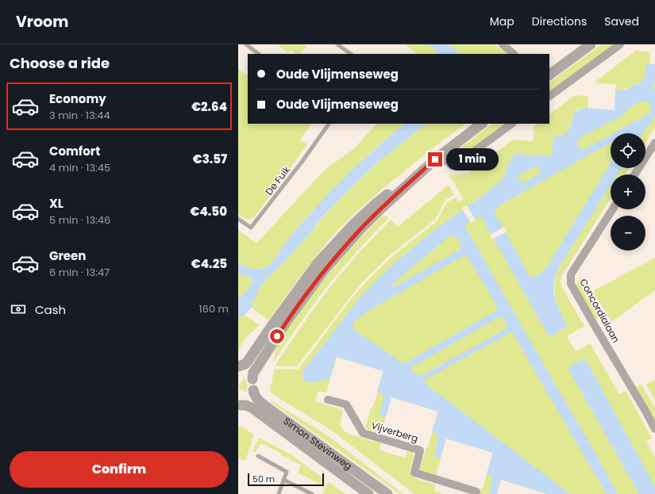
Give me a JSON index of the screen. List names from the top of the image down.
{
  "streets": {
    "street": ["Concordialaan", "Vijverberg", "Simon Stevinweg"],
    "lane": ["De Fuik"]
  },
  "scale_bar": "50 m",
  "page": {
    "header": "Vroom",
    "nav": ["Map", "Directions", "Saved"],
    "heading": "Choose a ride",
    "banner": ["Oude Vlijmenseweg", "Oude Vlijmenseweg"],
    "list": [
      {
        "name": "Economy",
        "note": "3 min · 13:44",
        "value": "€2.64"
      },
      {
        "name": "Comfort",
        "note": "4 min · 13:45",
        "value": "€3.57"
      },
      {
        "name": "XL",
        "note": "5 min · 13:46",
        "value": "€4.50"
      },
      {
        "name": "Green",
        "note": "6 min · 13:47",
        "value": "€4.25"
      }
    ],
    "map_buttons": ["+", "−"],
    "bubble": "1 min",
    "pay": ["Cash", "160 m"],
    "buttons": "Confirm",
    "scale": "50 m"
  }
}
